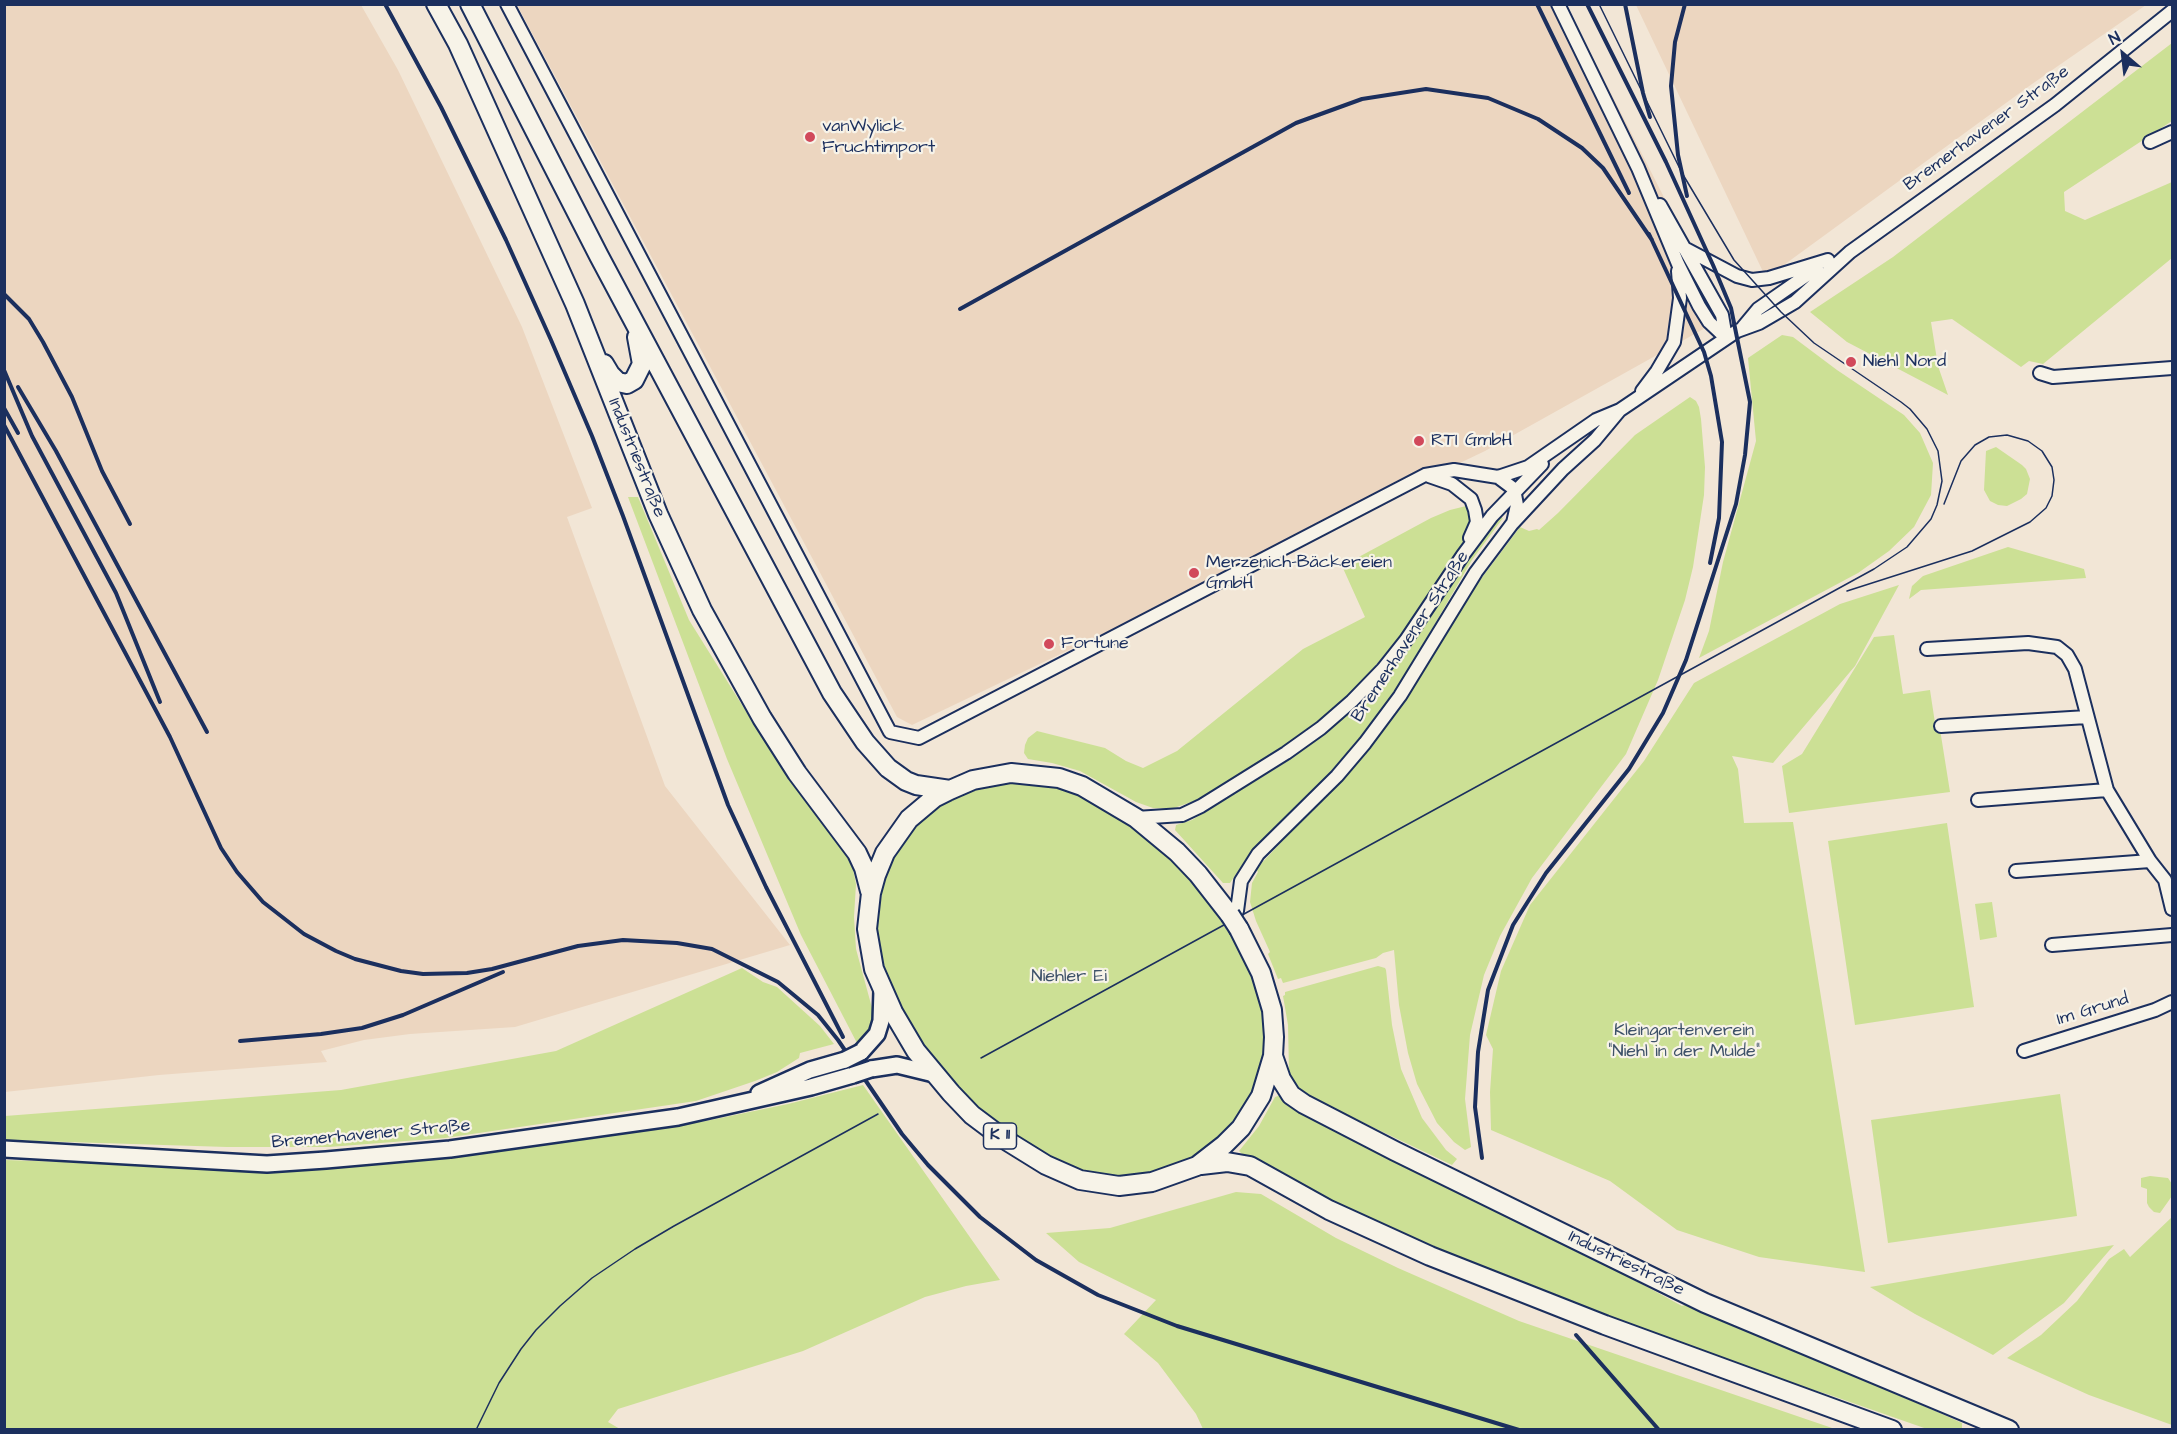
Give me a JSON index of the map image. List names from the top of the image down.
{
  "streets": {
    "highway": ["Industriestraße", "K 11"],
    "main road": ["Bremerhavener Straße"],
    "street": ["Im Grund"]
  },
  "crossings": [
    ["Bremerhavener Straße", "K 11"],
    ["Industriestraße", "K 11"]
  ],
  "parks": ["Niehler Ei", "Kleingartenverein \"Niehl in der Mulde\""],
  "places": [
    "vanWylick Fruchtimport",
    "Niehl Nord",
    "RTI GmbH",
    "Merzenich-Bäckereien GmbH",
    "Fortune"
  ],
  "north": "top left"
}
